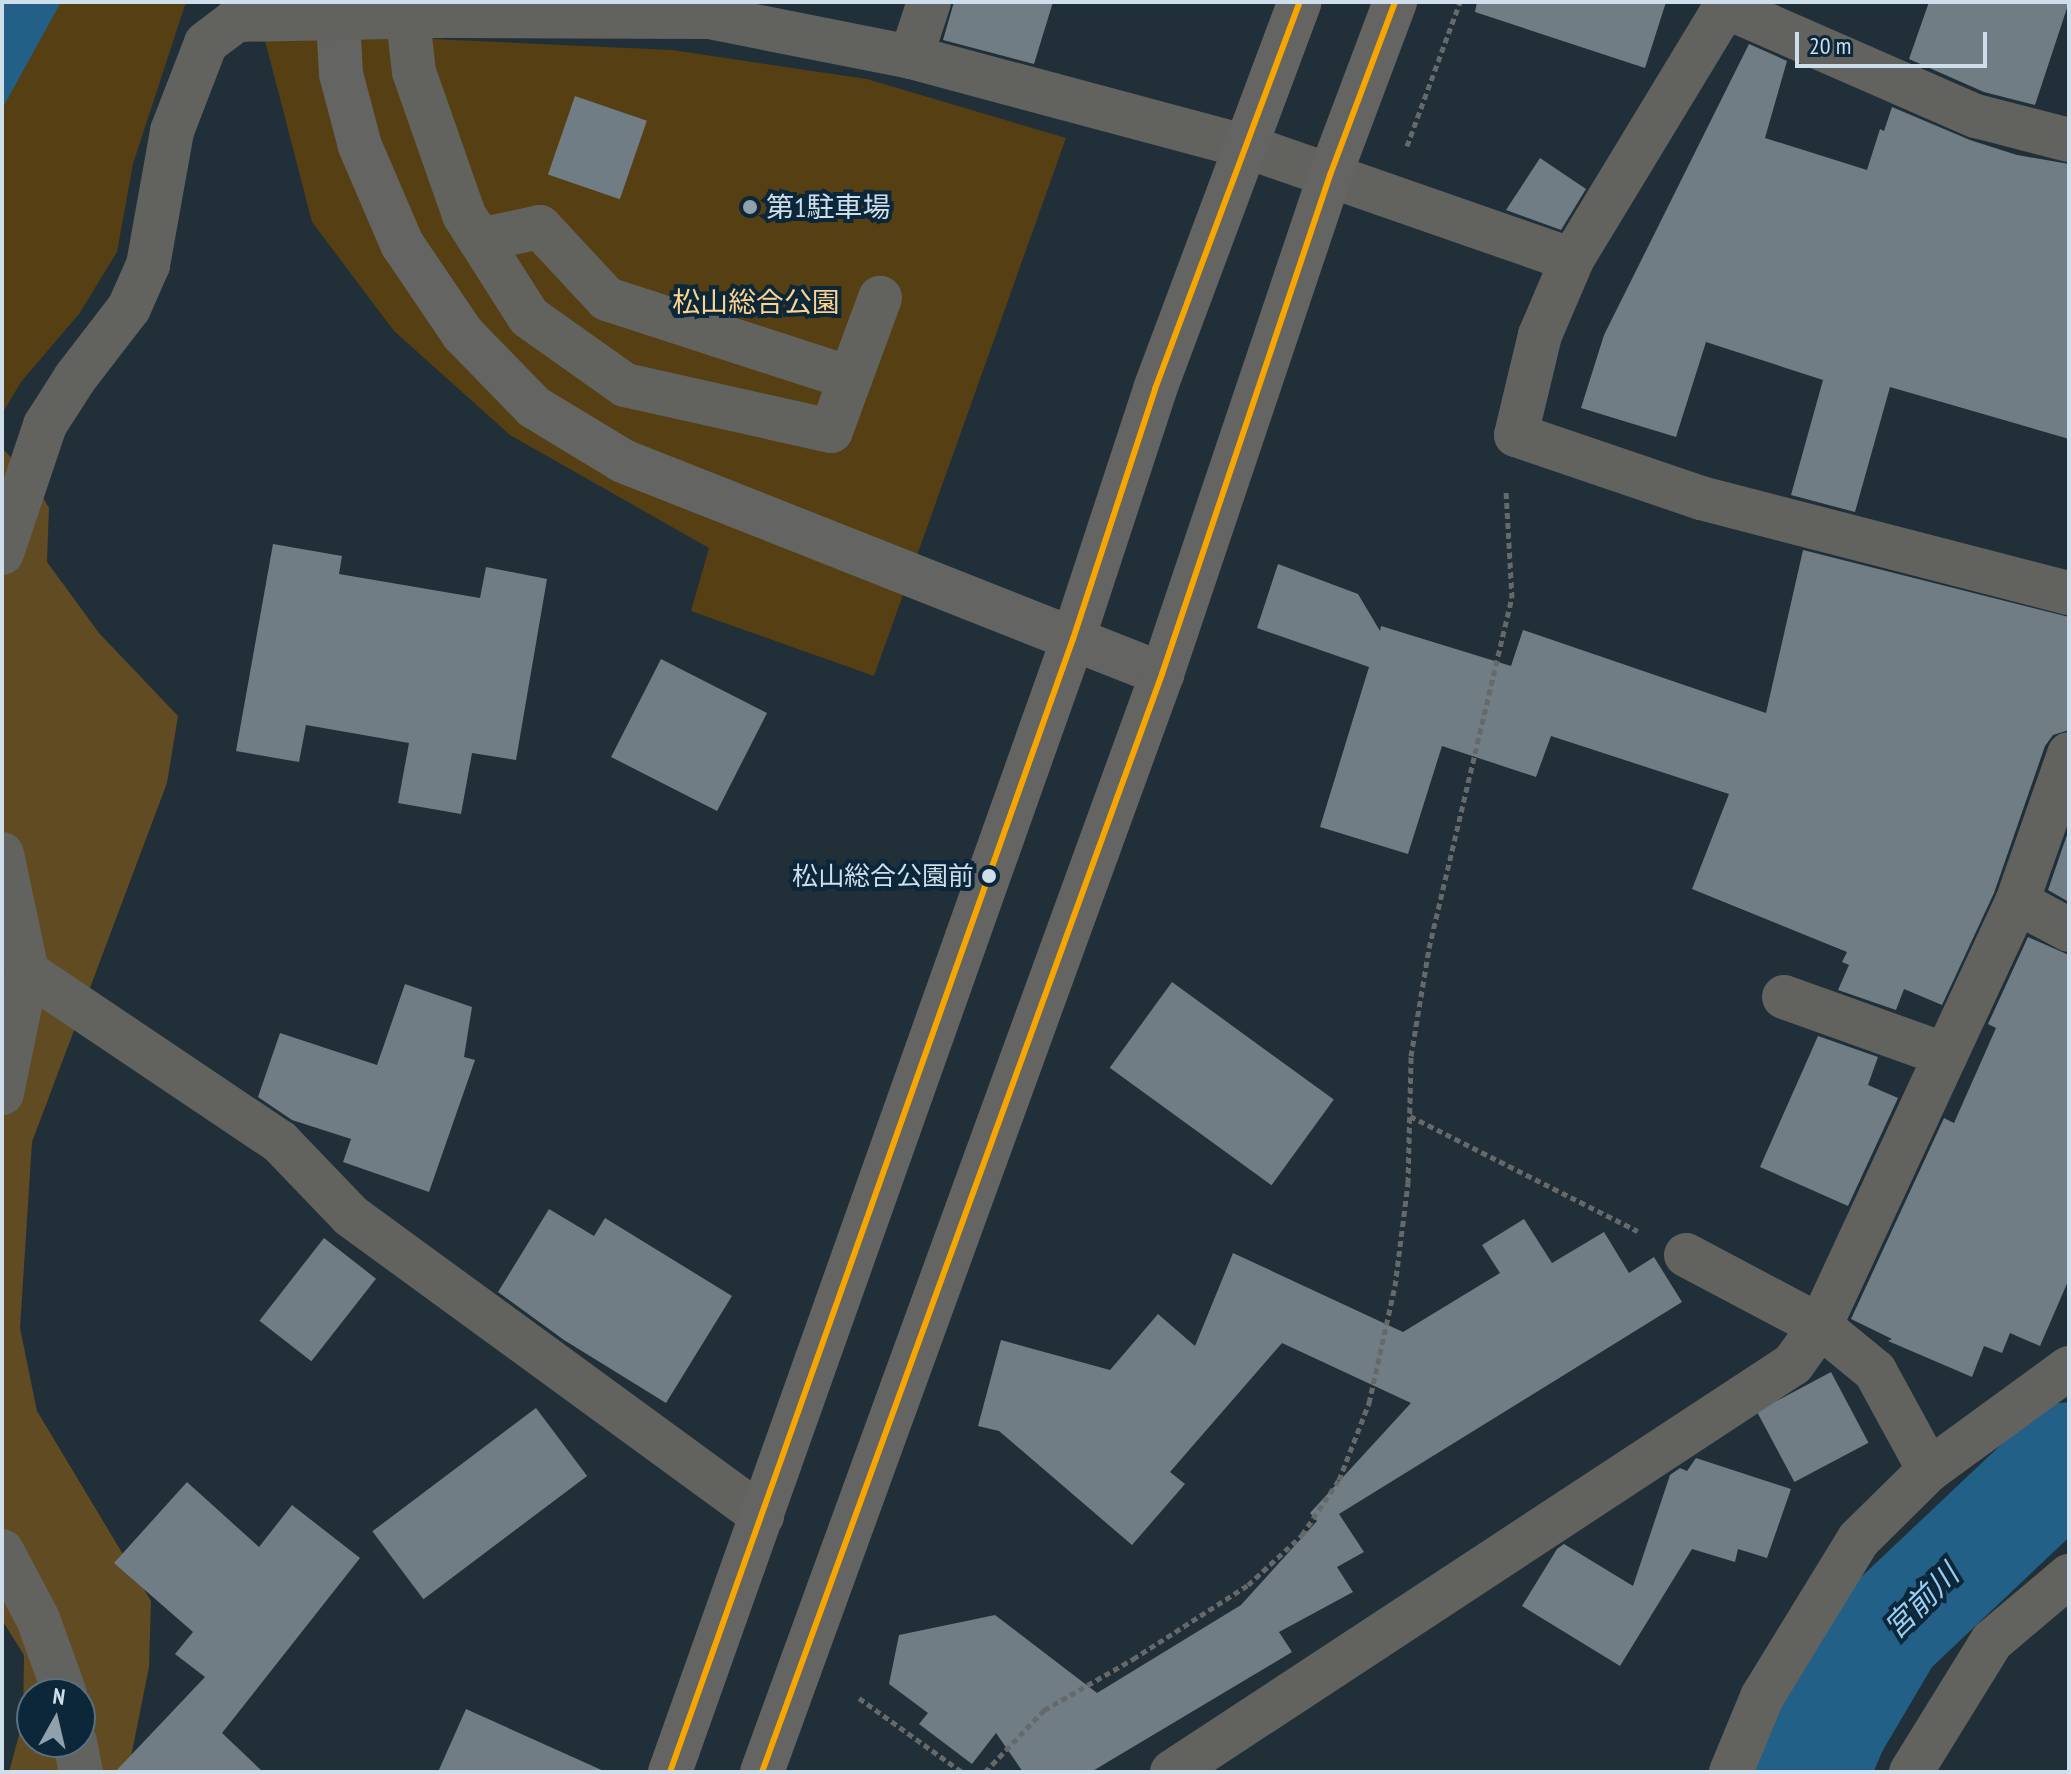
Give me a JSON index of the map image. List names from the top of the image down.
{
  "water": ["宮前川"],
  "parks": ["松山総合公園"],
  "places": ["第1駐車場", "松山総合公園前"],
  "scale_bar": "20 m",
  "north": "top"
}
